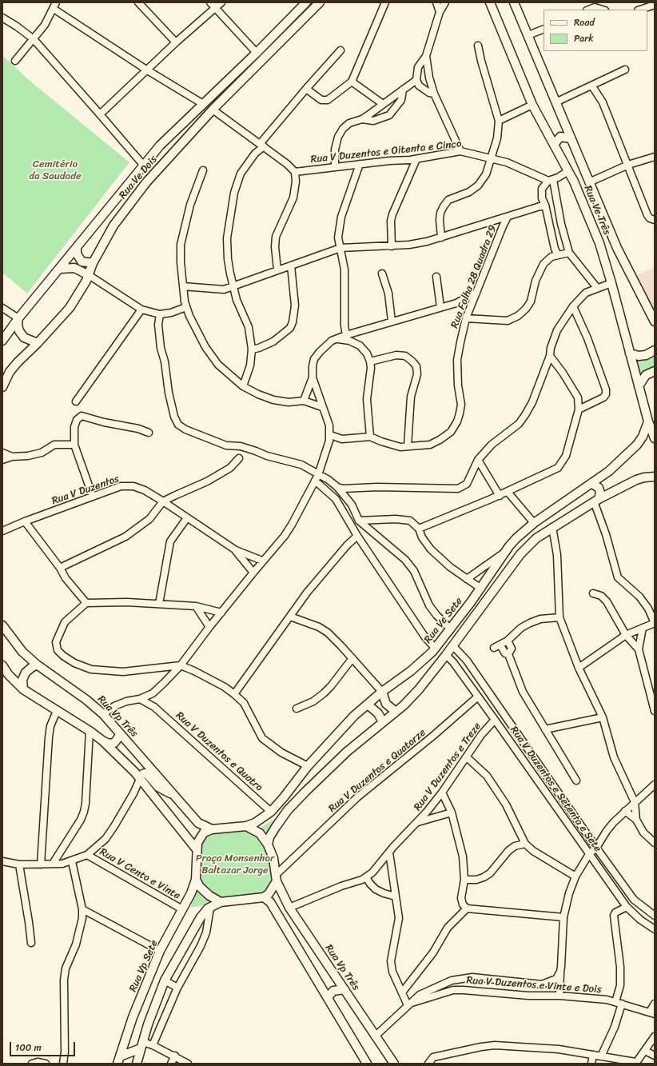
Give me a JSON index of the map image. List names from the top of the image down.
{
  "streets": {
    "main road": [
      "Rua Ve Dois",
      "Rua Ve Três",
      "Rua Ve Sete",
      "Rua Vp Três",
      "Rua Vp Sete"
    ],
    "street": [
      "Rua V Duzentos e Oitenta e Cinco",
      "Rua Folha 28 Quadra 29",
      "Rua V Duzentos",
      "Rua V Duzentos e Quatro",
      "Rua V Duzentos e Treze",
      "Rua V Duzentos e Quatorze",
      "Rua V Duzentos e Setenta e Sete",
      "Rua V Cento e Vinte",
      "Rua V Duzentos e Vinte e Dois"
    ]
  },
  "crossings": [
    ["Rua Ve Três", "Rua Ve Sete"],
    ["Rua Ve Sete", "Rua Vp Três"],
    ["Rua Ve Sete", "Rua V Duzentos e Quatro"],
    ["Rua Ve Sete", "Rua V Duzentos e Quatorze"],
    ["Rua Ve Sete", "Rua V Duzentos e Setenta e Sete"],
    ["Rua Ve Sete", "Rua Vp Sete"],
    ["Rua Vp Três", "Rua V Duzentos e Treze"],
    ["Rua Vp Três", "Rua V Duzentos e Quatorze"],
    ["Rua Vp Três", "Rua Vp Sete"],
    ["Rua V Duzentos e Treze", "Rua V Duzentos e Setenta e Sete"],
    ["Rua V Duzentos e Quatorze", "Rua V Duzentos e Setenta e Sete"],
    ["Rua V Duzentos e Quatorze", "Rua Vp Sete"],
    ["Rua V Cento e Vinte", "Rua Vp Sete"]
  ],
  "parks": ["Cemitério da Saudade", "Praça Monsenhor Baltazar Jorge"],
  "legend": ["Road", "Park"],
  "scale_bar": "100 m"
}
